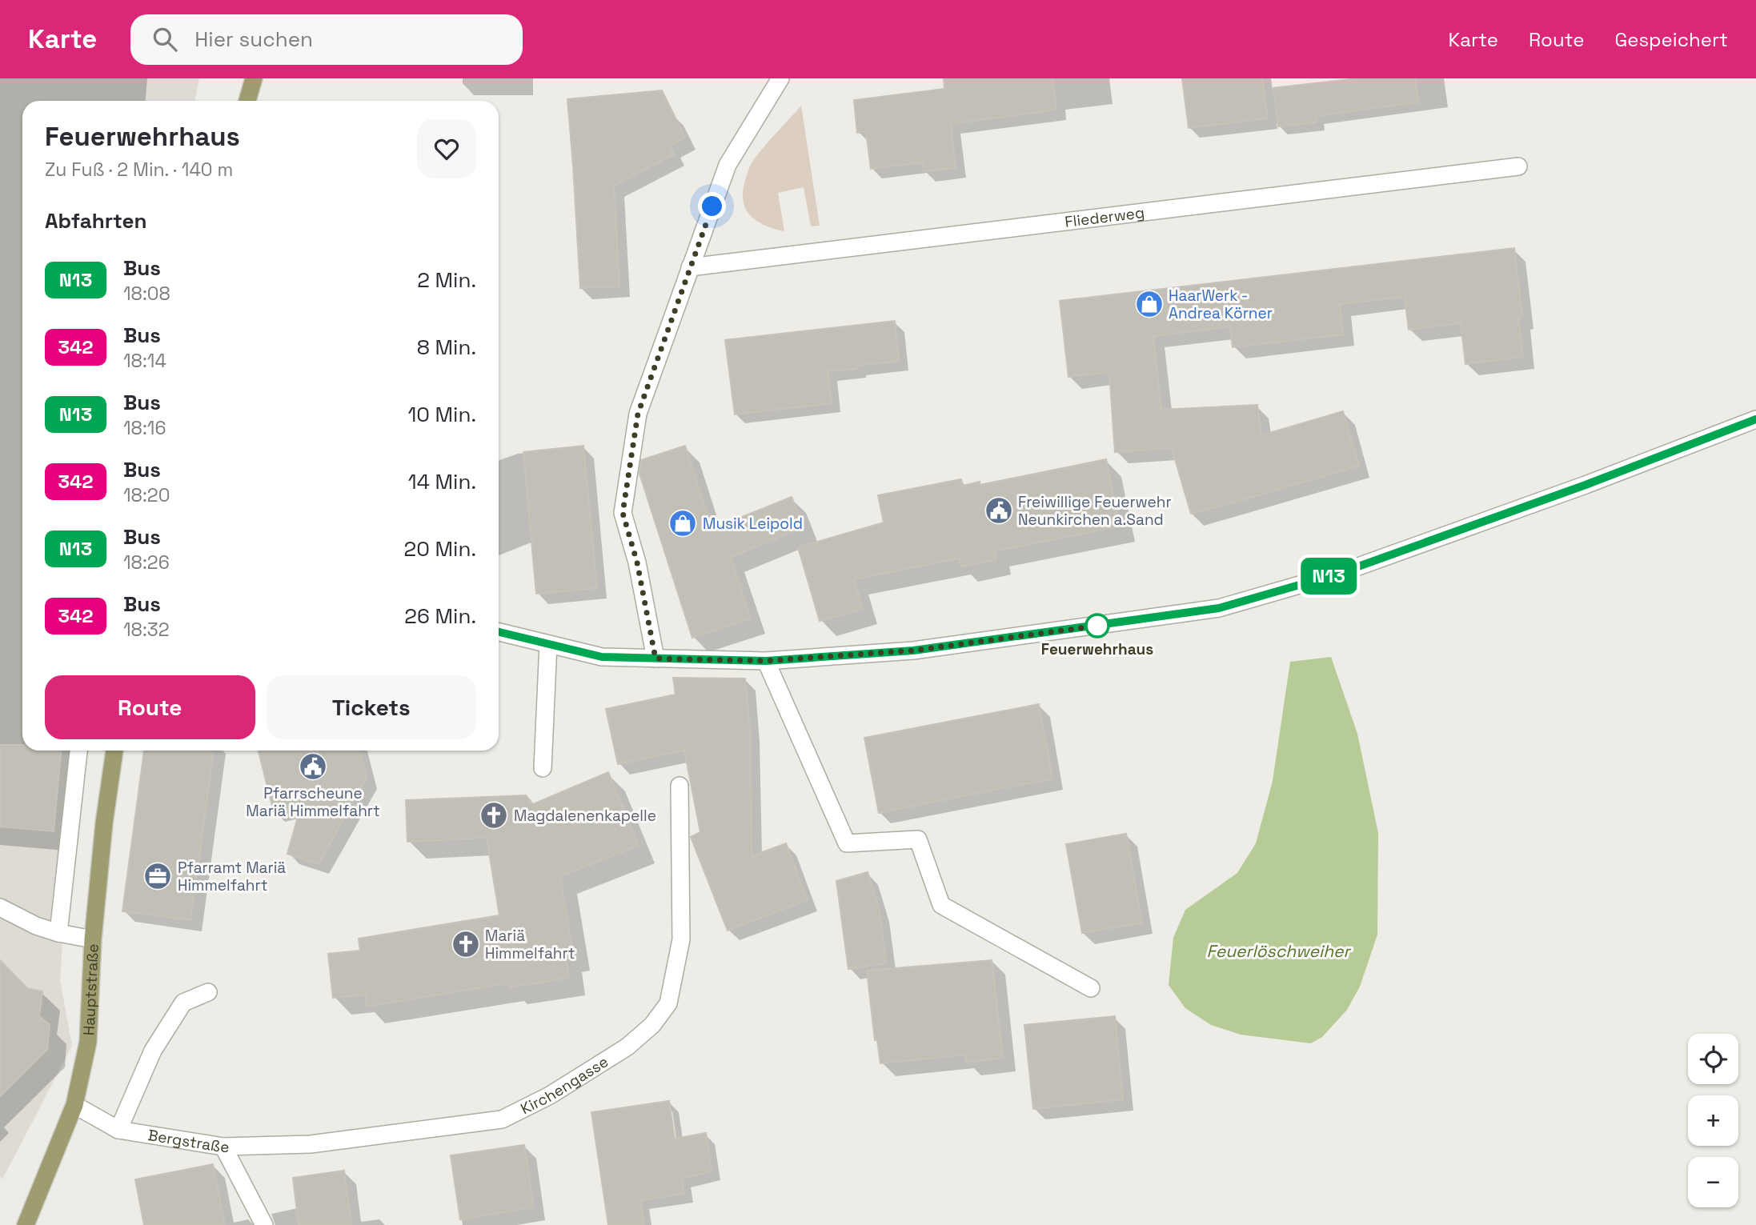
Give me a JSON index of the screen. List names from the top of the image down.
{
  "streets": {
    "main road": ["Hauptstraße"],
    "street": ["Fliederweg", "Kirchengasse", "Bergstraße"]
  },
  "crossings": [
    ["Hauptstraße", "Bergstraße"],
    ["Kirchengasse", "Bergstraße"]
  ],
  "water": ["Feuerlöschweiher"],
  "places": {
    "shop": ["HaarWerk - Andrea Körner", "Musik Leipold"],
    "public building": ["Freiwillige Feuerwehr Neunkirchen a.Sand", "Pfarrscheune Mariä Himmelfahrt"],
    "other": ["Feuerwehrhaus"],
    "church": ["Magdalenenkapelle", "Mariä Himmelfahrt"],
    "office": ["Pfarramt Mariä Himmelfahrt"]
  },
  "lines": ["bus line N13"],
  "page": {
    "header": "Karte",
    "search": "Hier suchen",
    "nav": ["Karte", "Route", "Gespeichert"],
    "on_map": "N13",
    "heading": [
      ["Feuerwehrhaus", "Zu Fuß · 2 Min. · 140 m"],
      "Abfahrten"
    ],
    "list": [
      {
        "mark": "N13",
        "name": "Bus",
        "note": "18:08",
        "value": "2 Min."
      },
      {
        "mark": "342",
        "name": "Bus",
        "note": "18:14",
        "value": "8 Min."
      },
      {
        "mark": "N13",
        "name": "Bus",
        "note": "18:16",
        "value": "10 Min."
      },
      {
        "mark": "342",
        "name": "Bus",
        "note": "18:20",
        "value": "14 Min."
      },
      {
        "mark": "N13",
        "name": "Bus",
        "note": "18:26",
        "value": "20 Min."
      },
      {
        "mark": "342",
        "name": "Bus",
        "note": "18:32",
        "value": "26 Min."
      }
    ],
    "buttons": ["Route", "Tickets"],
    "map_buttons": ["+", "−"]
  }
}
